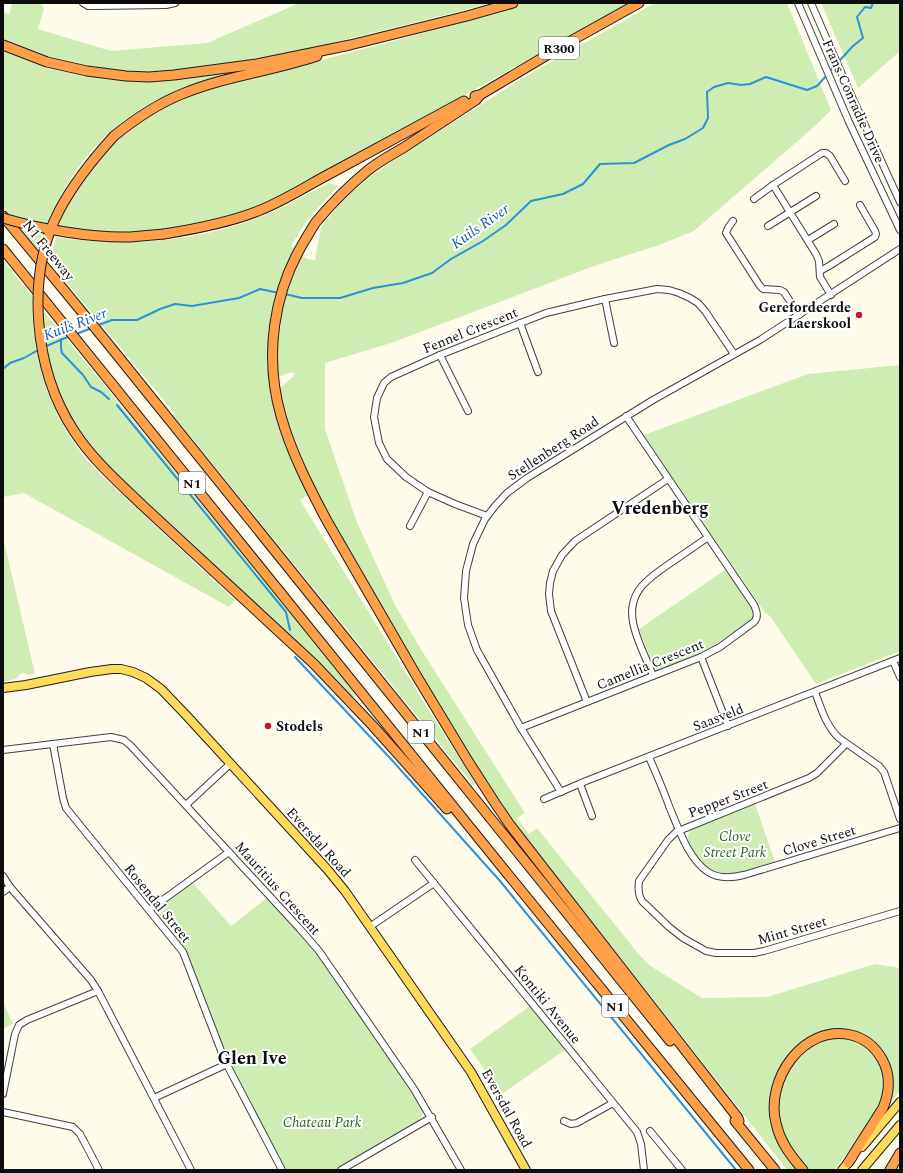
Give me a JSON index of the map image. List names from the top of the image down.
{
  "streets": {
    "highway": ["R300", "N1 Freeway", "N1"],
    "main road": ["Eversdal Road"],
    "street": [
      "Frans Conradie Drive",
      "Fennel Crescent",
      "Stellenberg Road",
      "Camellia Crescent",
      "Saasveld",
      "Pepper Street",
      "Clove Street",
      "Mauritius Crescent",
      "Rosendal Street",
      "Mint Street",
      "Kontiki Avenue"
    ]
  },
  "crossings": [
    ["N1 Freeway", "N1"],
    ["Fennel Crescent", "Stellenberg Road"],
    ["Stellenberg Road", "Camellia Crescent"],
    ["Stellenberg Road", "Saasveld"],
    ["Saasveld", "Clove Street"],
    ["Pepper Street", "Clove Street"],
    ["Pepper Street", "Mint Street"],
    ["Mauritius Crescent", "Rosendal Street"]
  ],
  "districts": ["Vredenberg", "Glen Ive"],
  "water": ["Kuils River"],
  "parks": ["Clove Street Park", "Chateau Park"],
  "places": ["Gerefordeerde Laerskool", "Stodels"]
}
